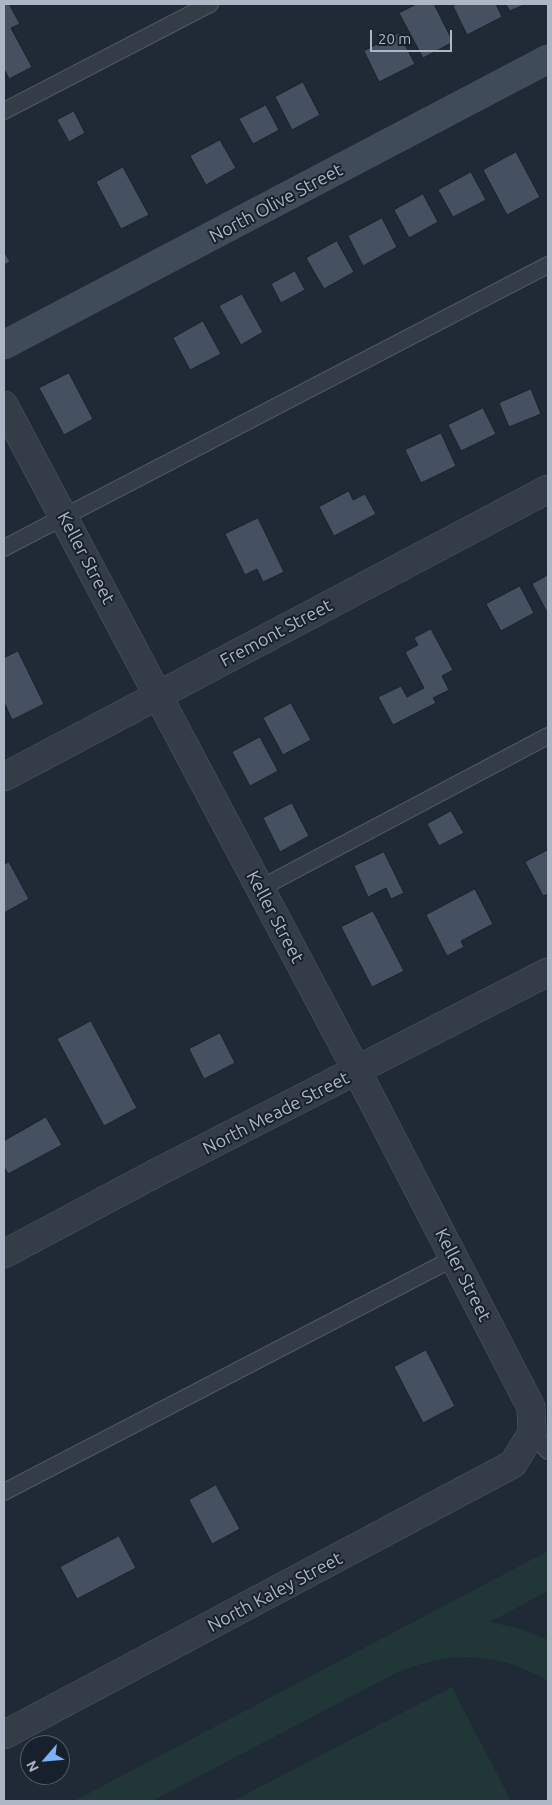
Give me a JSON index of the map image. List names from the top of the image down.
{
  "streets": {
    "street": [
      "North Olive Street",
      "Keller Street",
      "Fremont Street",
      "North Meade Street",
      "North Kaley Street"
    ]
  },
  "crossings": [
    ["Keller Street", "Fremont Street"],
    ["Keller Street", "North Meade Street"],
    ["Keller Street", "North Kaley Street"]
  ],
  "scale_bar": "20 m",
  "north": "bottom left"
}
